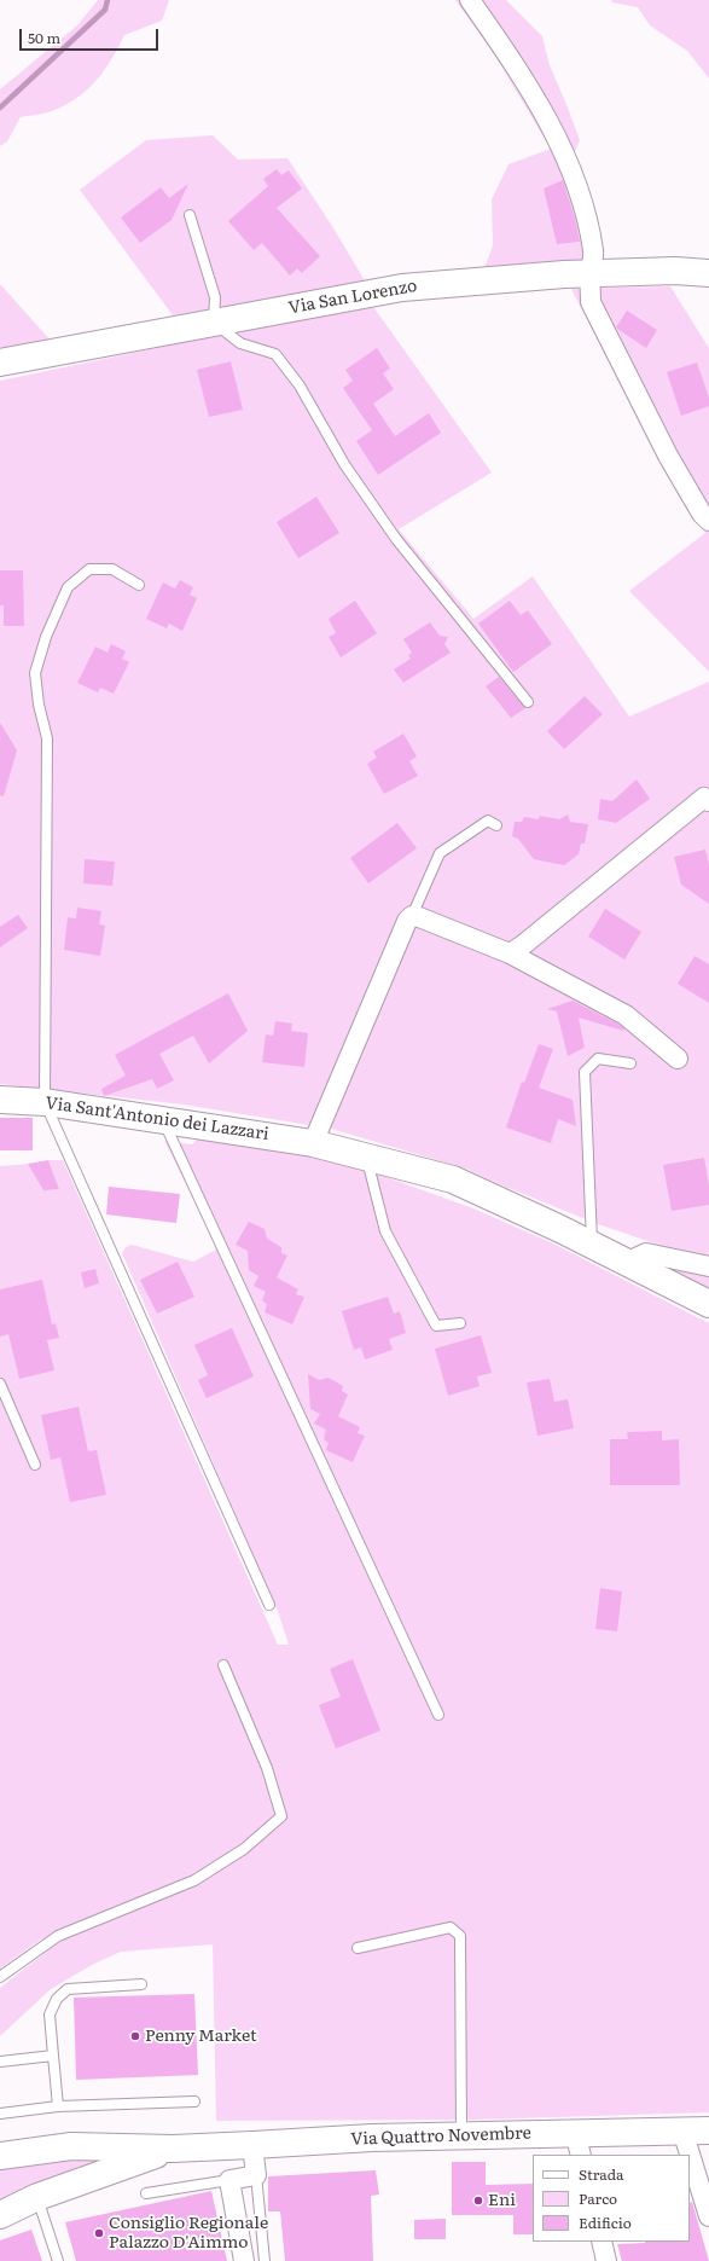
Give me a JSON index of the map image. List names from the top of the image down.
{
  "streets": {
    "street": ["Via San Lorenzo", "Via Sant'Antonio dei Lazzari", "Via Quattro Novembre"]
  },
  "places": ["Penny Market", "Eni", "Consiglio Regionale Palazzo D'Aimmo"],
  "legend": ["Strada", "Parco", "Edificio"],
  "scale_bar": "50 m"
}
